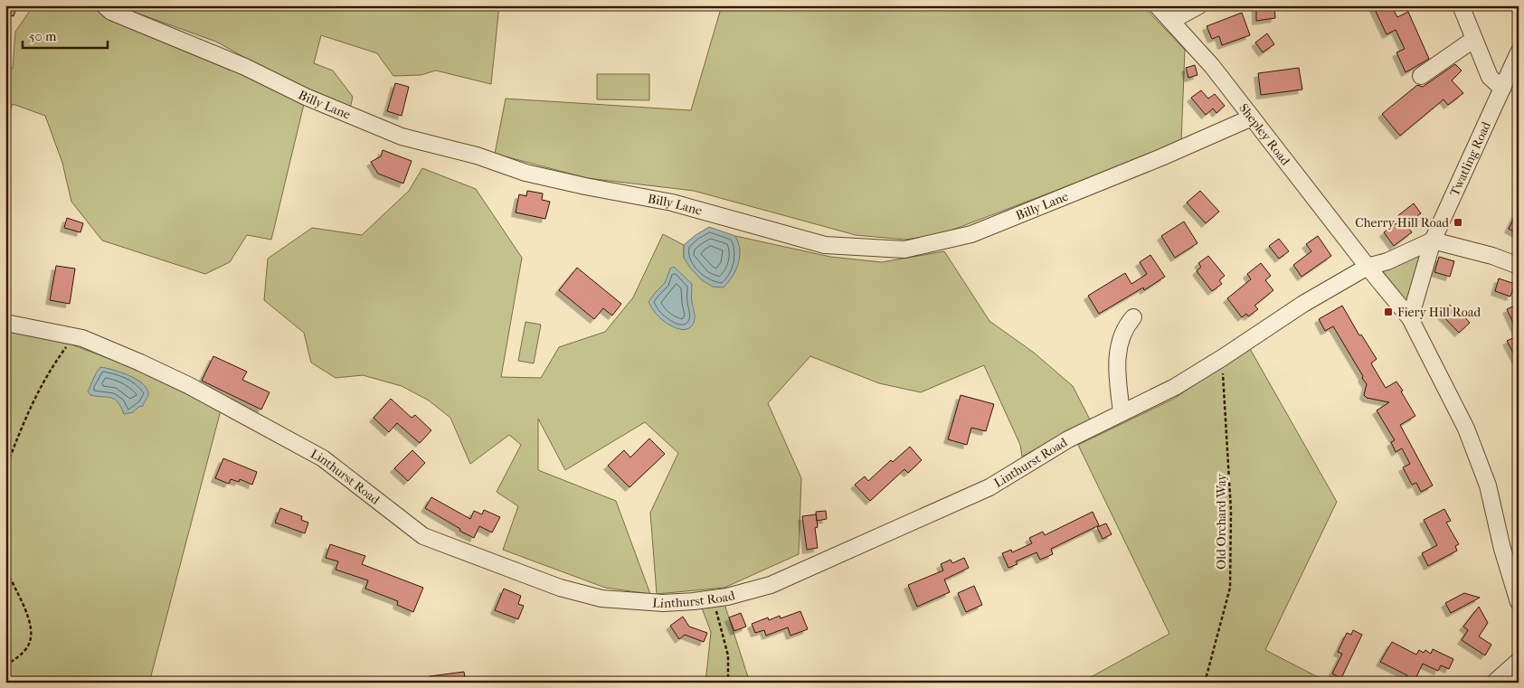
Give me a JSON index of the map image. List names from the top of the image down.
{
  "streets": {
    "street": [
      "Billy Lane",
      "Shepley Road",
      "Twatling Road",
      "Linthurst Road"
    ],
    "path": ["Old Orchard Way"]
  },
  "crossings": [
    ["Billy Lane", "Shepley Road"],
    ["Shepley Road", "Linthurst Road"],
    ["Twatling Road", "Linthurst Road"],
    ["Linthurst Road", "Old Orchard Way"]
  ],
  "places": {
    "transit": ["Cherry Hill Road", "Fiery Hill Road"]
  },
  "scale_bar": "50 m"
}
